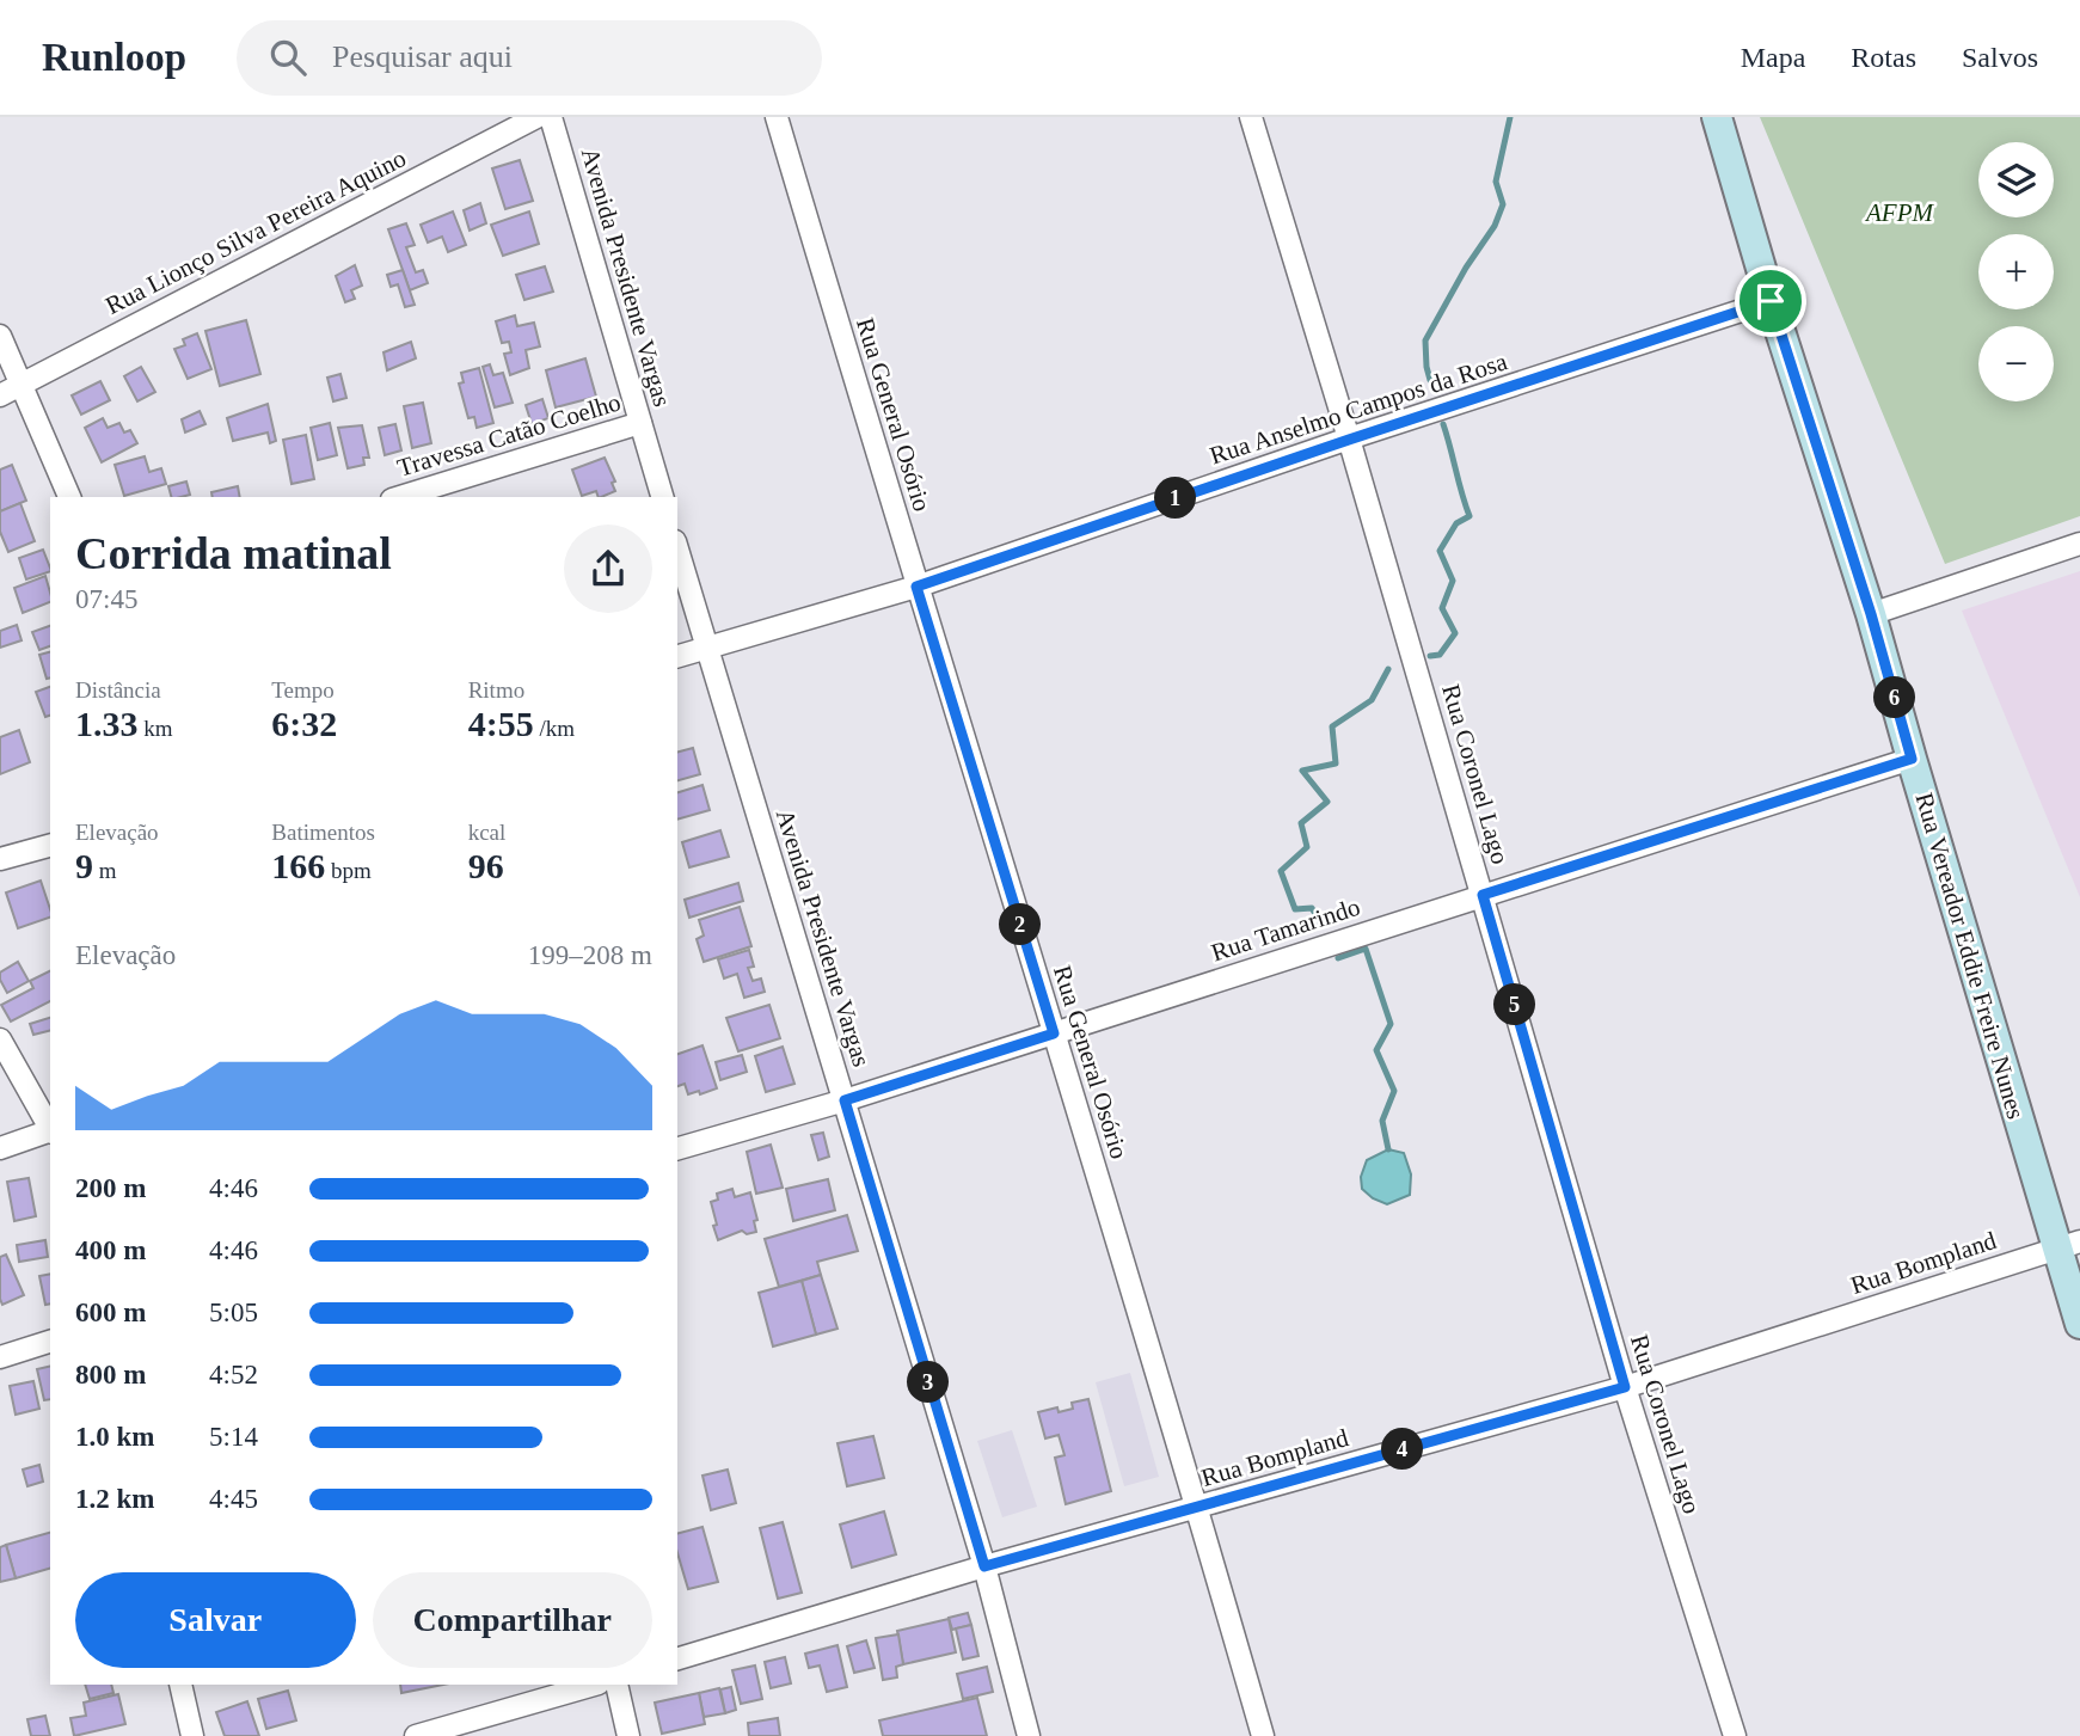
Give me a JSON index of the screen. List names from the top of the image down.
{
  "streets": {
    "street": [
      "Rua Lionço Silva Pereira Aquino",
      "Avenida Presidente Vargas",
      "Rua Anselmo Campos da Rosa",
      "Rua General Osório",
      "Travessa Catão Coelho",
      "Rua Coronel Lago",
      "Rua Tamarindo",
      "Rua Vereador Eddie Freire Nunes",
      "Rua Bompland"
    ]
  },
  "crossings": [
    ["Avenida Presidente Vargas", "Rua Anselmo Campos da Rosa"],
    ["Avenida Presidente Vargas", "Travessa Catão Coelho"],
    ["Avenida Presidente Vargas", "Rua Tamarindo"],
    ["Avenida Presidente Vargas", "Rua Bompland"],
    ["Rua Anselmo Campos da Rosa", "Rua General Osório"],
    ["Rua Anselmo Campos da Rosa", "Rua Coronel Lago"],
    ["Rua Anselmo Campos da Rosa", "Rua Vereador Eddie Freire Nunes"],
    ["Rua General Osório", "Rua Tamarindo"],
    ["Rua General Osório", "Rua Bompland"],
    ["Rua Coronel Lago", "Rua Tamarindo"],
    ["Rua Coronel Lago", "Rua Bompland"],
    ["Rua Tamarindo", "Rua Vereador Eddie Freire Nunes"],
    ["Rua Vereador Eddie Freire Nunes", "Rua Bompland"]
  ],
  "parks": ["AFPM"],
  "page": {
    "header": "Runloop",
    "search": "Pesquisar aqui",
    "nav": ["Mapa", "Rotas", "Salvos"],
    "map_buttons": ["+", "−"],
    "pins": [
      "1",
      "6",
      "2",
      "5",
      "3",
      "4"
    ],
    "heading": ["Corrida matinal", "07:45"],
    "stats": [
      ["Distância", "1.33 km"],
      ["Tempo", "6:32"],
      ["Ritmo", "4:55 /km"],
      ["Elevação", "9 m"],
      ["Batimentos", "166 bpm"],
      ["kcal", "96"]
    ],
    "chart": ["Elevação", "199–208 m"],
    "list": [
      {
        "name": "200 m",
        "note": "4:46"
      },
      {
        "name": "400 m",
        "note": "4:46"
      },
      {
        "name": "600 m",
        "note": "5:05"
      },
      {
        "name": "800 m",
        "note": "4:52"
      },
      {
        "name": "1.0 km",
        "note": "5:14"
      },
      {
        "name": "1.2 km",
        "note": "4:45"
      }
    ],
    "buttons": ["Salvar", "Compartilhar"]
  }
}
